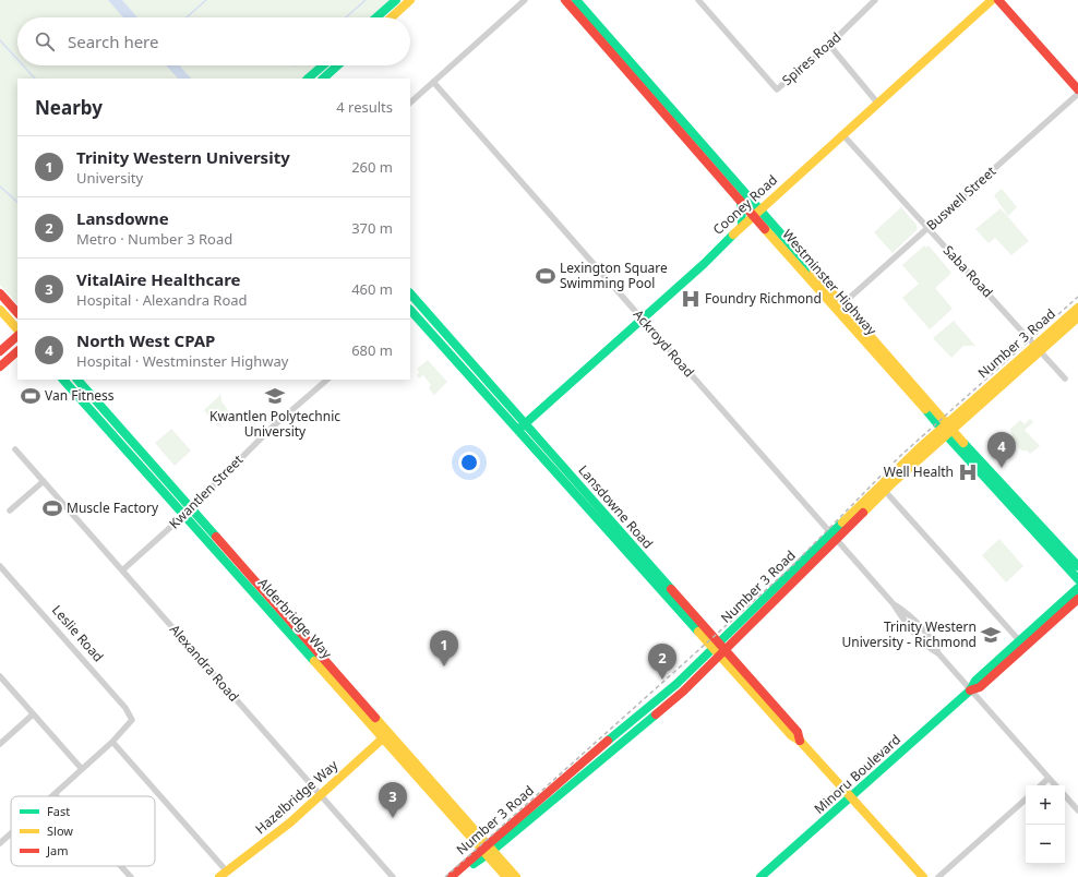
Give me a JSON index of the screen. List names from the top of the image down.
{
  "streets": {
    "main road": [
      "Cooney Road",
      "Westminster Highway",
      "Number 3 Road",
      "Lansdowne Road",
      "Alderbridge Way",
      "Minoru Boulevard",
      "Hazelbridge Way"
    ],
    "street": [
      "Spires Road",
      "Buswell Street",
      "Saba Road",
      "Ackroyd Road",
      "Kwantlen Street",
      "Leslie Road",
      "Alexandra Road"
    ]
  },
  "crossings": [
    ["Buswell Street", "Saba Road"],
    ["Buswell Street", "Westminster Highway"],
    ["Cooney Road", "Saba Road"],
    ["Cooney Road", "Westminster Highway"],
    ["Cooney Road", "Ackroyd Road"],
    ["Cooney Road", "Lansdowne Road"],
    ["Saba Road", "Number 3 Road"],
    ["Westminster Highway", "Number 3 Road"],
    ["Ackroyd Road", "Number 3 Road"],
    ["Ackroyd Road", "Minoru Boulevard"],
    ["Number 3 Road", "Lansdowne Road"],
    ["Number 3 Road", "Alderbridge Way"],
    ["Kwantlen Street", "Alderbridge Way"],
    ["Kwantlen Street", "Alexandra Road"],
    ["Lansdowne Road", "Minoru Boulevard"],
    ["Alderbridge Way", "Hazelbridge Way"],
    ["Alexandra Road", "Hazelbridge Way"]
  ],
  "places": {
    "sports": ["Lexington Square Swimming Pool", "Van Fitness", "Muscle Factory"],
    "hospital": ["Foundry Richmond", "Well Health"],
    "school or university": ["Kwantlen Polytechnic University", "Trinity Western University - Richmond"]
  },
  "legend": ["Fast", "Slow", "Jam"],
  "page": {
    "search": "Search here",
    "heading": ["Nearby", "4 results"],
    "list": [
      {
        "mark": "1",
        "name": "Trinity Western University",
        "note": "University",
        "value": "260 m"
      },
      {
        "mark": "2",
        "name": "Lansdowne",
        "note": "Metro · Number 3 Road",
        "value": "370 m"
      },
      {
        "mark": "3",
        "name": "VitalAire Healthcare",
        "note": "Hospital · Alexandra Road",
        "value": "460 m"
      },
      {
        "mark": "4",
        "name": "North West CPAP",
        "note": "Hospital · Westminster Highway",
        "value": "680 m"
      }
    ],
    "pins": [
      "4",
      "1",
      "2",
      "3"
    ],
    "map_buttons": ["+", "−"]
  }
}
